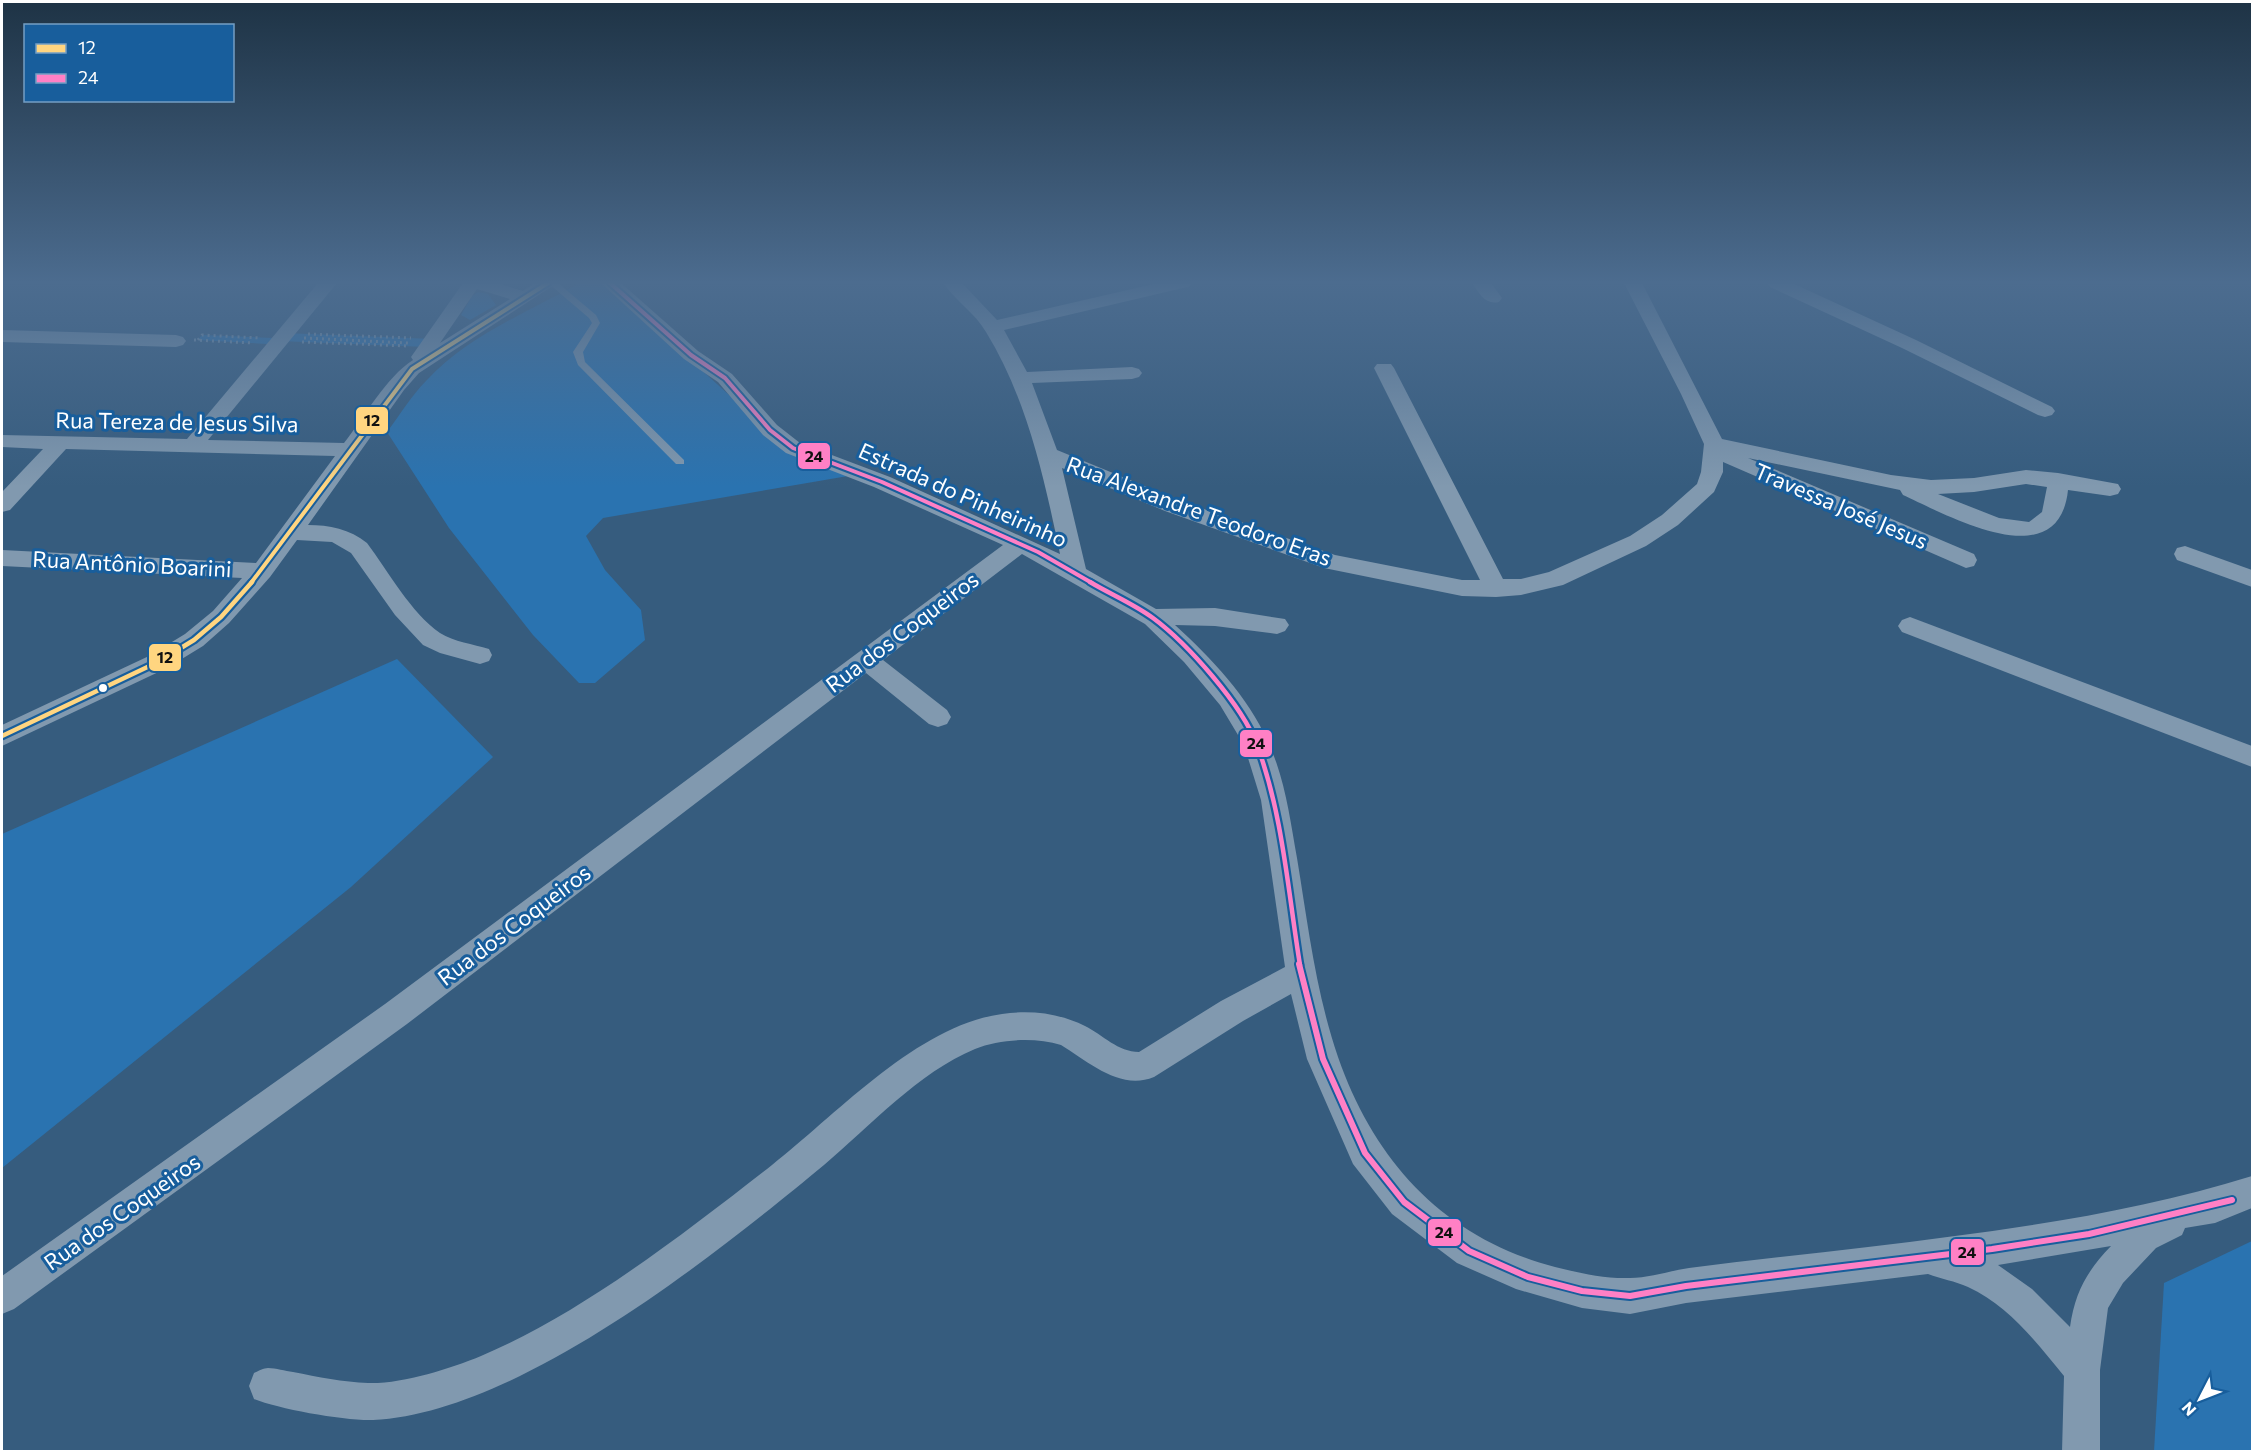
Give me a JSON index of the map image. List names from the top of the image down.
{
  "streets": {
    "street": [
      "Rua Tereza de Jesus Silva",
      "Estrada do Pinheirinho",
      "Travessa José Jesus",
      "Rua Alexandre Teodoro Eras",
      "Rua Antônio Boarini",
      "Rua dos Coqueiros"
    ]
  },
  "crossings": [
    ["Estrada do Pinheirinho", "Rua dos Coqueiros"],
    ["Travessa José Jesus", "Rua Alexandre Teodoro Eras"]
  ],
  "lines": ["transit line 12", "transit line 24"],
  "legend": ["12", "24"],
  "north": "bottom left"
}
